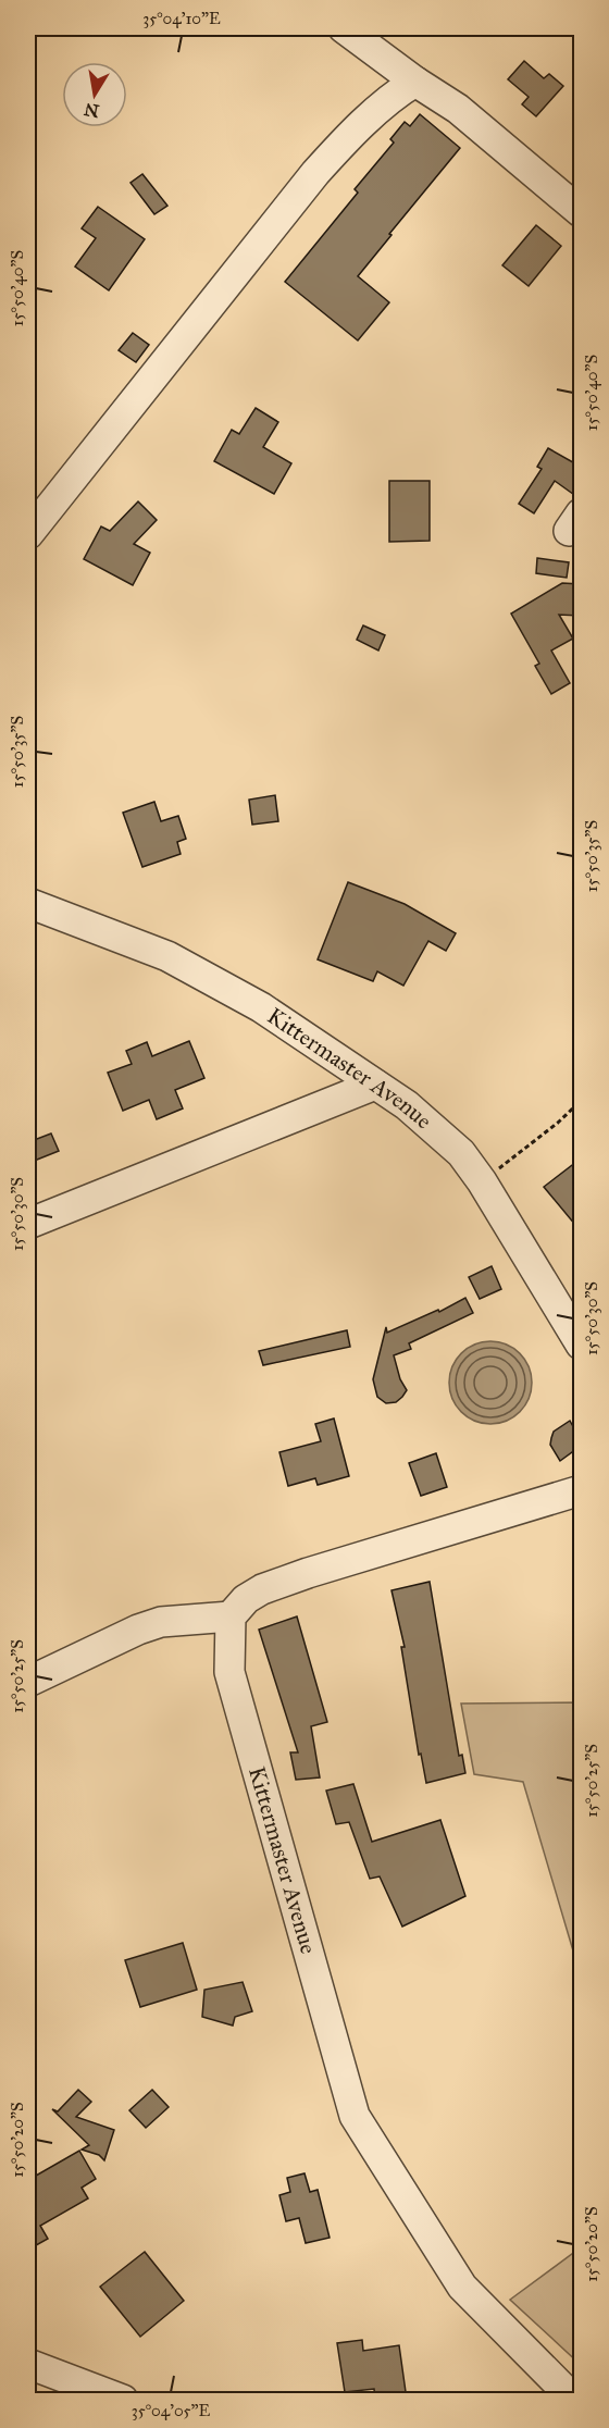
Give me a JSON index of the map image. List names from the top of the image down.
{
  "streets": {
    "street": ["Kittermaster Avenue"]
  },
  "north": "bottom",
  "coordinates": [
    "35°04'10\"E",
    "15°50'40\"S",
    "15°50'35\"S",
    "15°50'30\"S",
    "15°50'25\"S",
    "15°50'20\"S",
    "35°04'05\"E"
  ]
}
